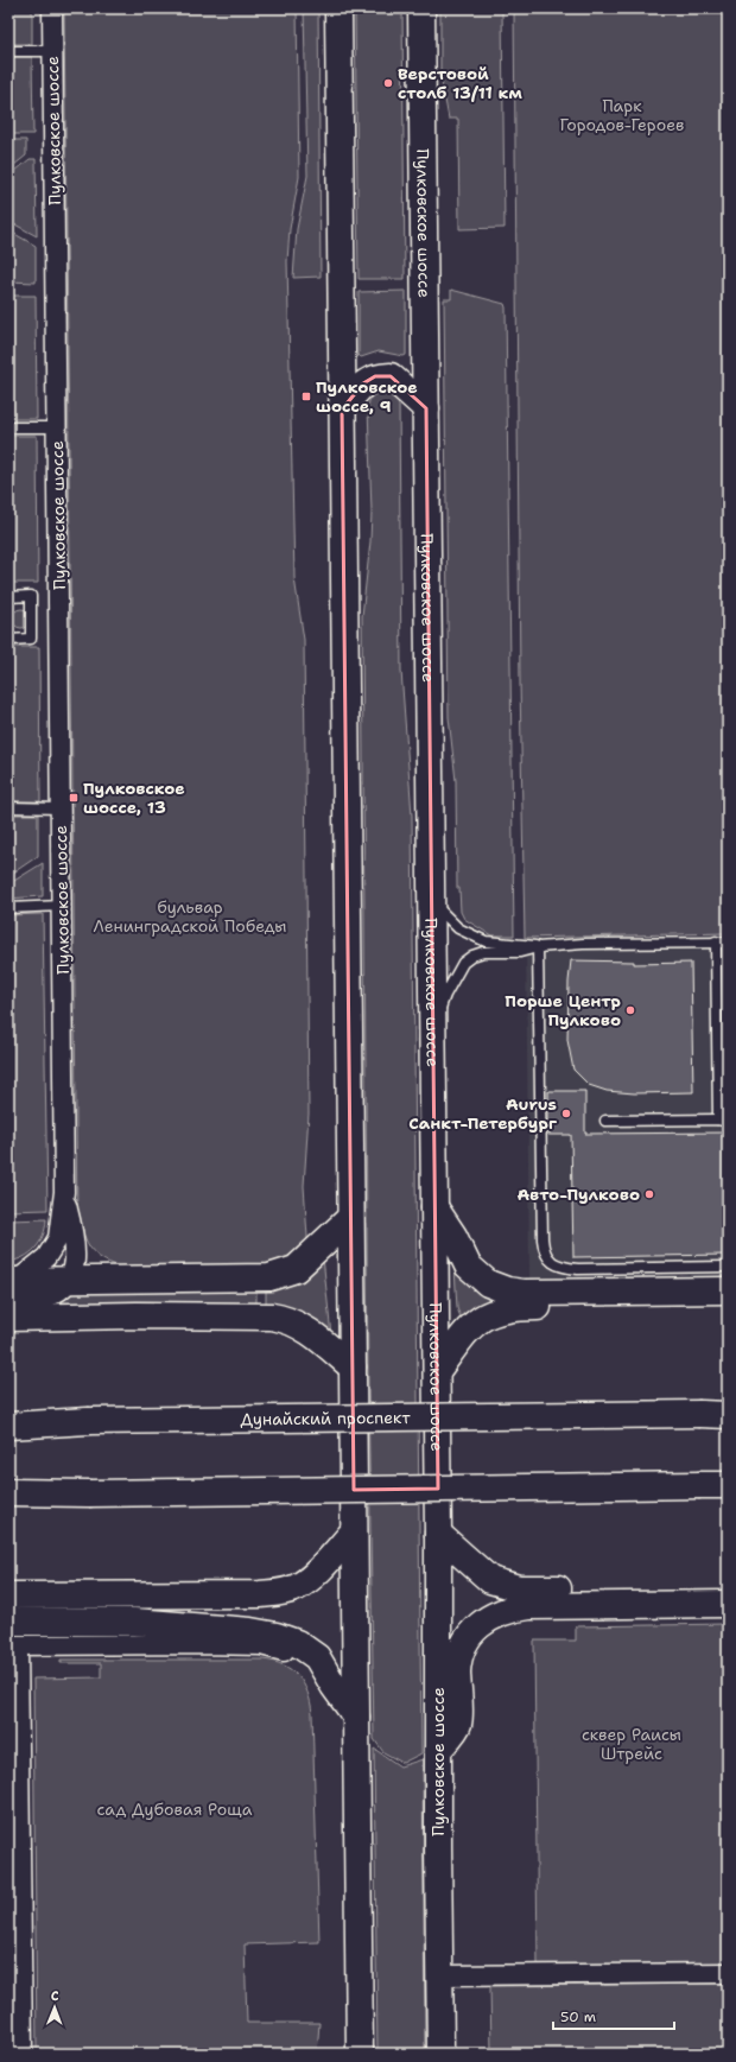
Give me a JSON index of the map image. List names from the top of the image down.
{
  "streets": {
    "main road": ["Пулковское шоссе", "Дунайский проспект"]
  },
  "parks": [
    "Парк Городов-Героев",
    "бульвар Ленинградской Победы",
    "сквер Раисы Штрейс",
    "сад Дубовая Роща"
  ],
  "places": {
    "other": [
      "Верстовой столб 13/11 км",
      "Порше Центр Пулково",
      "Aurus Санкт-Петербург",
      "Авто-Пулково"
    ],
    "transit": ["Пулковское шоссе, 9", "Пулковское шоссе, 13"]
  },
  "scale_bar": "50 m",
  "north": "top"
}
